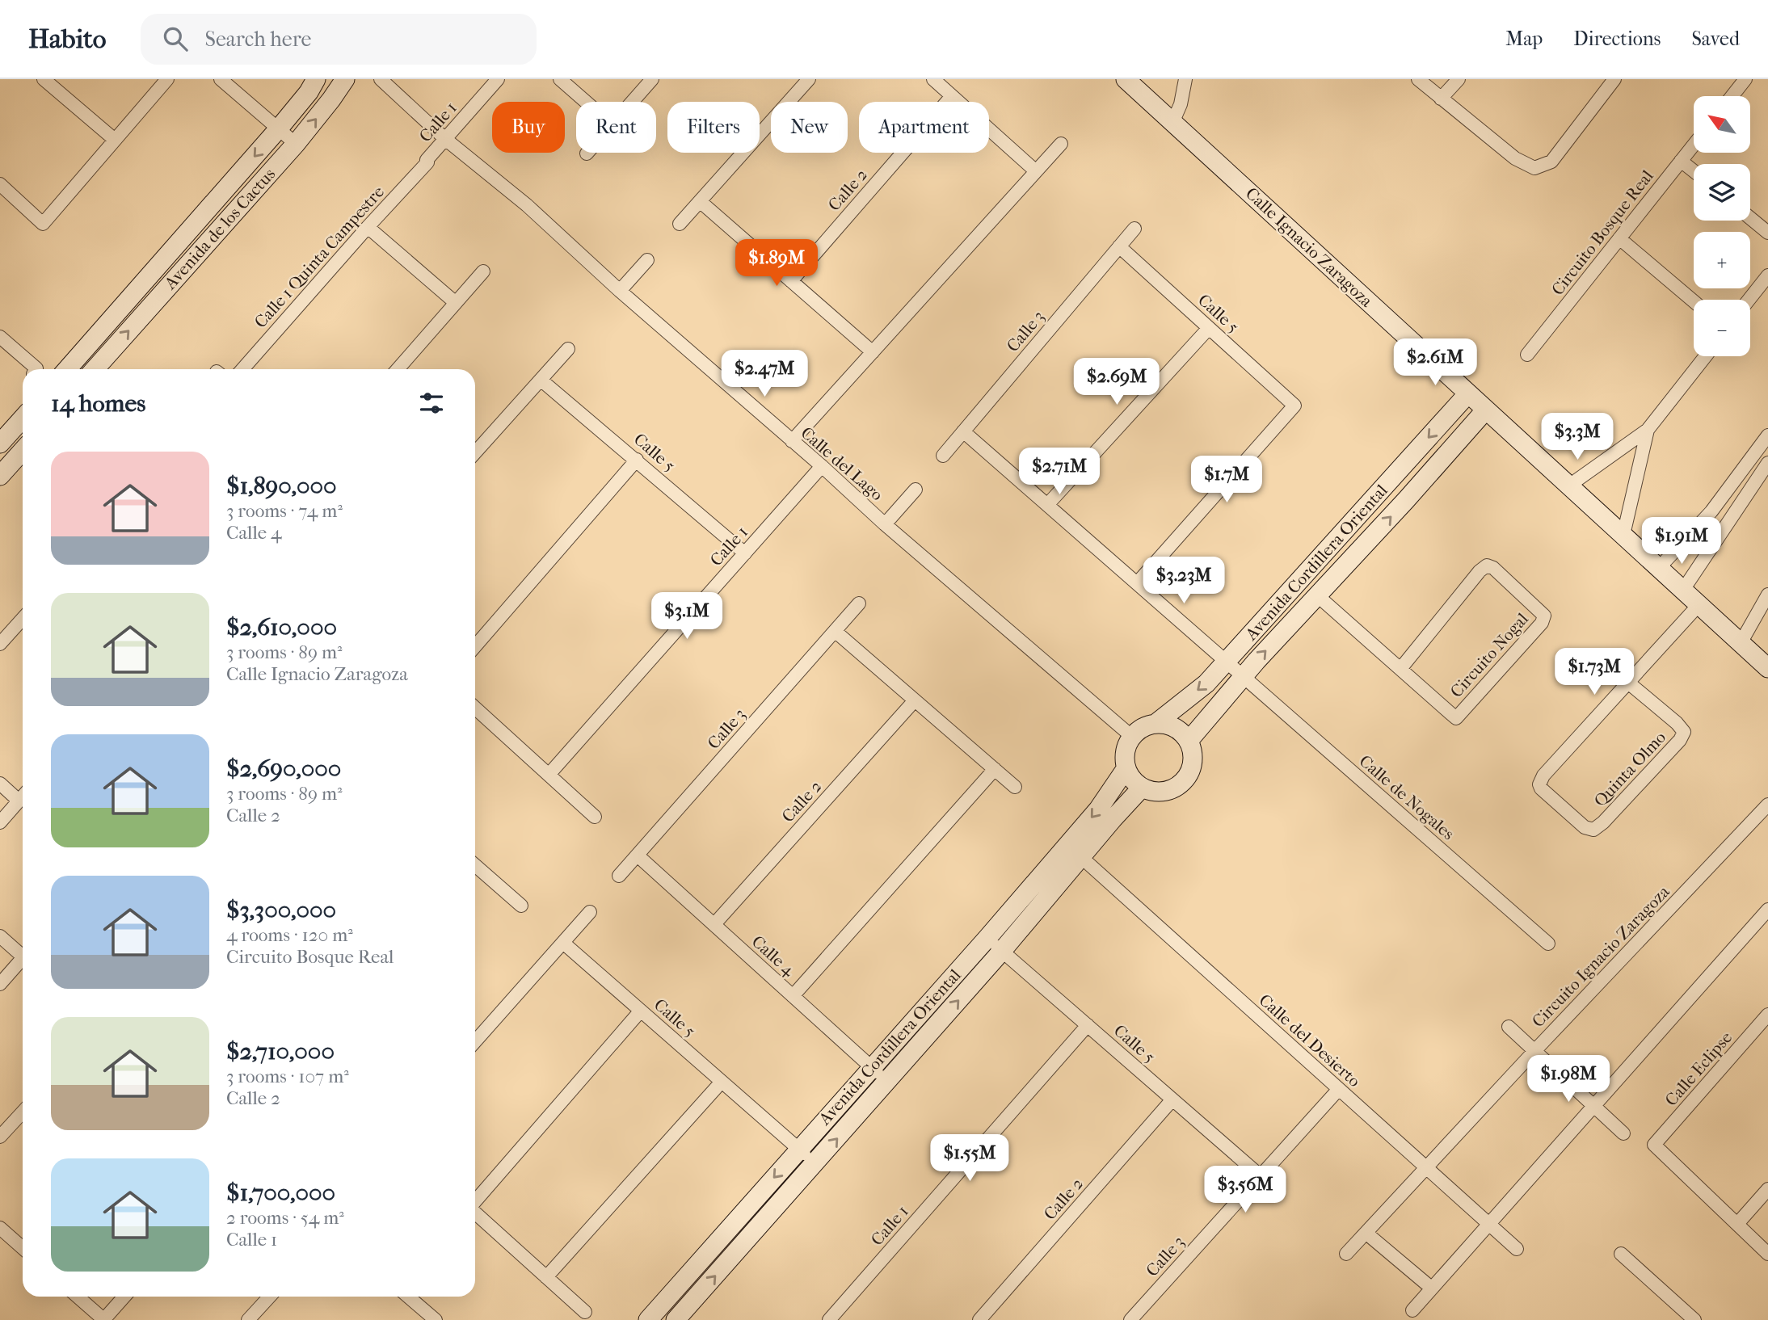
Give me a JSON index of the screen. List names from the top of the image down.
{
  "streets": {
    "street": [
      "Calle 1",
      "Calle 2",
      "Avenida de los Cactus",
      "Circuito Bosque Real",
      "Calle Ignacio Zaragoza",
      "Calle 1 Quinta Campestre",
      "Calle 5",
      "Calle 3",
      "Calle del Lago",
      "Avenida Cordillera Oriental",
      "Circuito Nogal",
      "Quinta Olmo",
      "Calle de Nogales",
      "Calle 4",
      "Circuito Ignacio Zaragoza",
      "Calle del Desierto",
      "Calle Eclipse"
    ]
  },
  "crossings": [
    ["Calle 1", "Calle 1 Quinta Campestre"],
    ["Calle 1", "Calle 5"],
    ["Calle 1", "Calle del Lago"],
    ["Calle 2", "Calle 5"],
    ["Calle 2", "Calle 4"],
    ["Calle Ignacio Zaragoza", "Avenida Cordillera Oriental"],
    ["Calle Ignacio Zaragoza", "Quinta Olmo"],
    ["Calle 5", "Calle 3"],
    ["Calle 5", "Avenida Cordillera Oriental"],
    ["Calle 3", "Calle 4"],
    ["Calle 3", "Calle del Desierto"],
    ["Calle del Lago", "Avenida Cordillera Oriental"],
    ["Avenida Cordillera Oriental", "Circuito Nogal"],
    ["Avenida Cordillera Oriental", "Calle de Nogales"],
    ["Avenida Cordillera Oriental", "Calle 4"],
    ["Avenida Cordillera Oriental", "Calle del Desierto"],
    ["Circuito Ignacio Zaragoza", "Calle del Desierto"]
  ],
  "north": "top left",
  "page": {
    "header": "Habito",
    "search": "Search here",
    "nav": ["Map", "Directions", "Saved"],
    "map_buttons": ["+", "−"],
    "chip": [
      "Buy",
      "Rent",
      "Filters",
      "New",
      "Apartment"
    ],
    "price": [
      "$1.89M",
      "$2.61M",
      "$2.47M",
      "$2.69M",
      "$3.3M",
      "$2.71M",
      "$1.7M",
      "$1.91M",
      "$3.23M",
      "$3.1M",
      "$1.73M",
      "$1.98M",
      "$1.55M",
      "$3.56M"
    ],
    "heading": "14 homes",
    "list": [
      {
        "name": "$1,890,000",
        "note": "3 rooms · 74 m² · Calle 4"
      },
      {
        "name": "$2,610,000",
        "note": "3 rooms · 89 m² · Calle Ignacio Zaragoza"
      },
      {
        "name": "$2,690,000",
        "note": "3 rooms · 89 m² · Calle 2"
      },
      {
        "name": "$3,300,000",
        "note": "4 rooms · 120 m² · Circuito Bosque Real"
      },
      {
        "name": "$2,710,000",
        "note": "3 rooms · 107 m² · Calle 2"
      },
      {
        "name": "$1,700,000",
        "note": "2 rooms · 54 m² · Calle 1"
      }
    ]
  }
}
